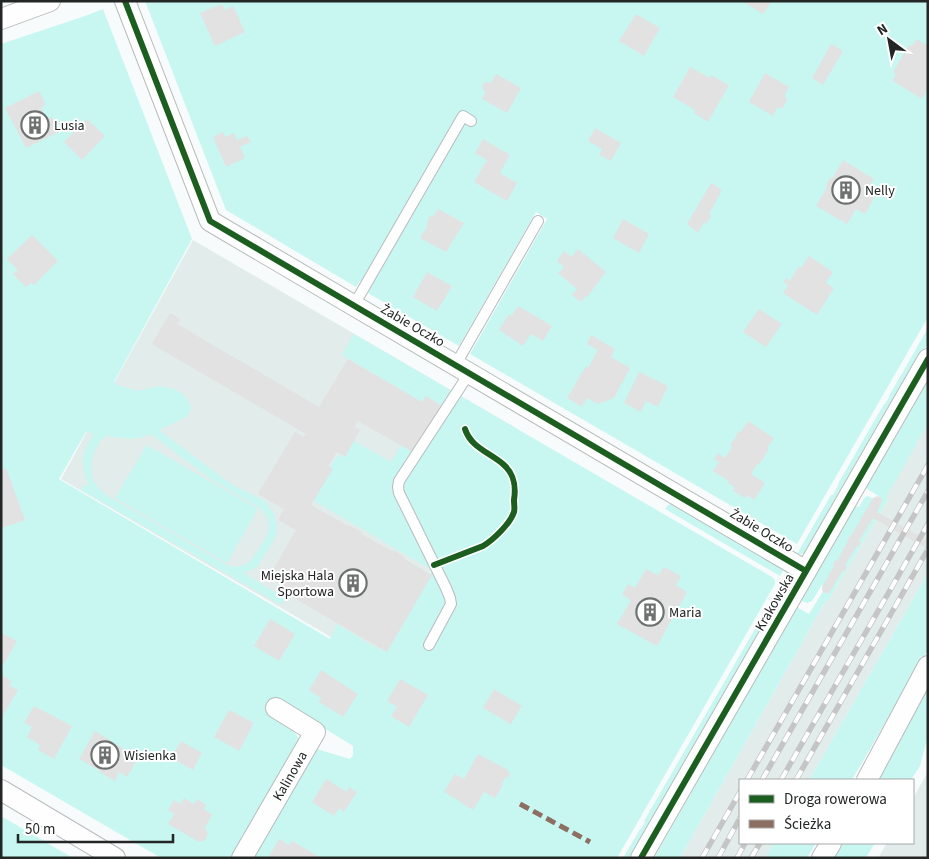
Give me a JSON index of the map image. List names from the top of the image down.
{
  "streets": {
    "street": ["Żabie Oczko", "Krakowska", "Kalinowa"]
  },
  "crossings": [
    ["Żabie Oczko", "Krakowska"]
  ],
  "places": {
    "building": [
      "Lusia",
      "Nelly",
      "Miejska Hala Sportowa",
      "Maria",
      "Wisienka"
    ]
  },
  "legend": ["Droga rowerowa", "Ścieżka"],
  "scale_bar": "50 m",
  "north": "top left"
}
